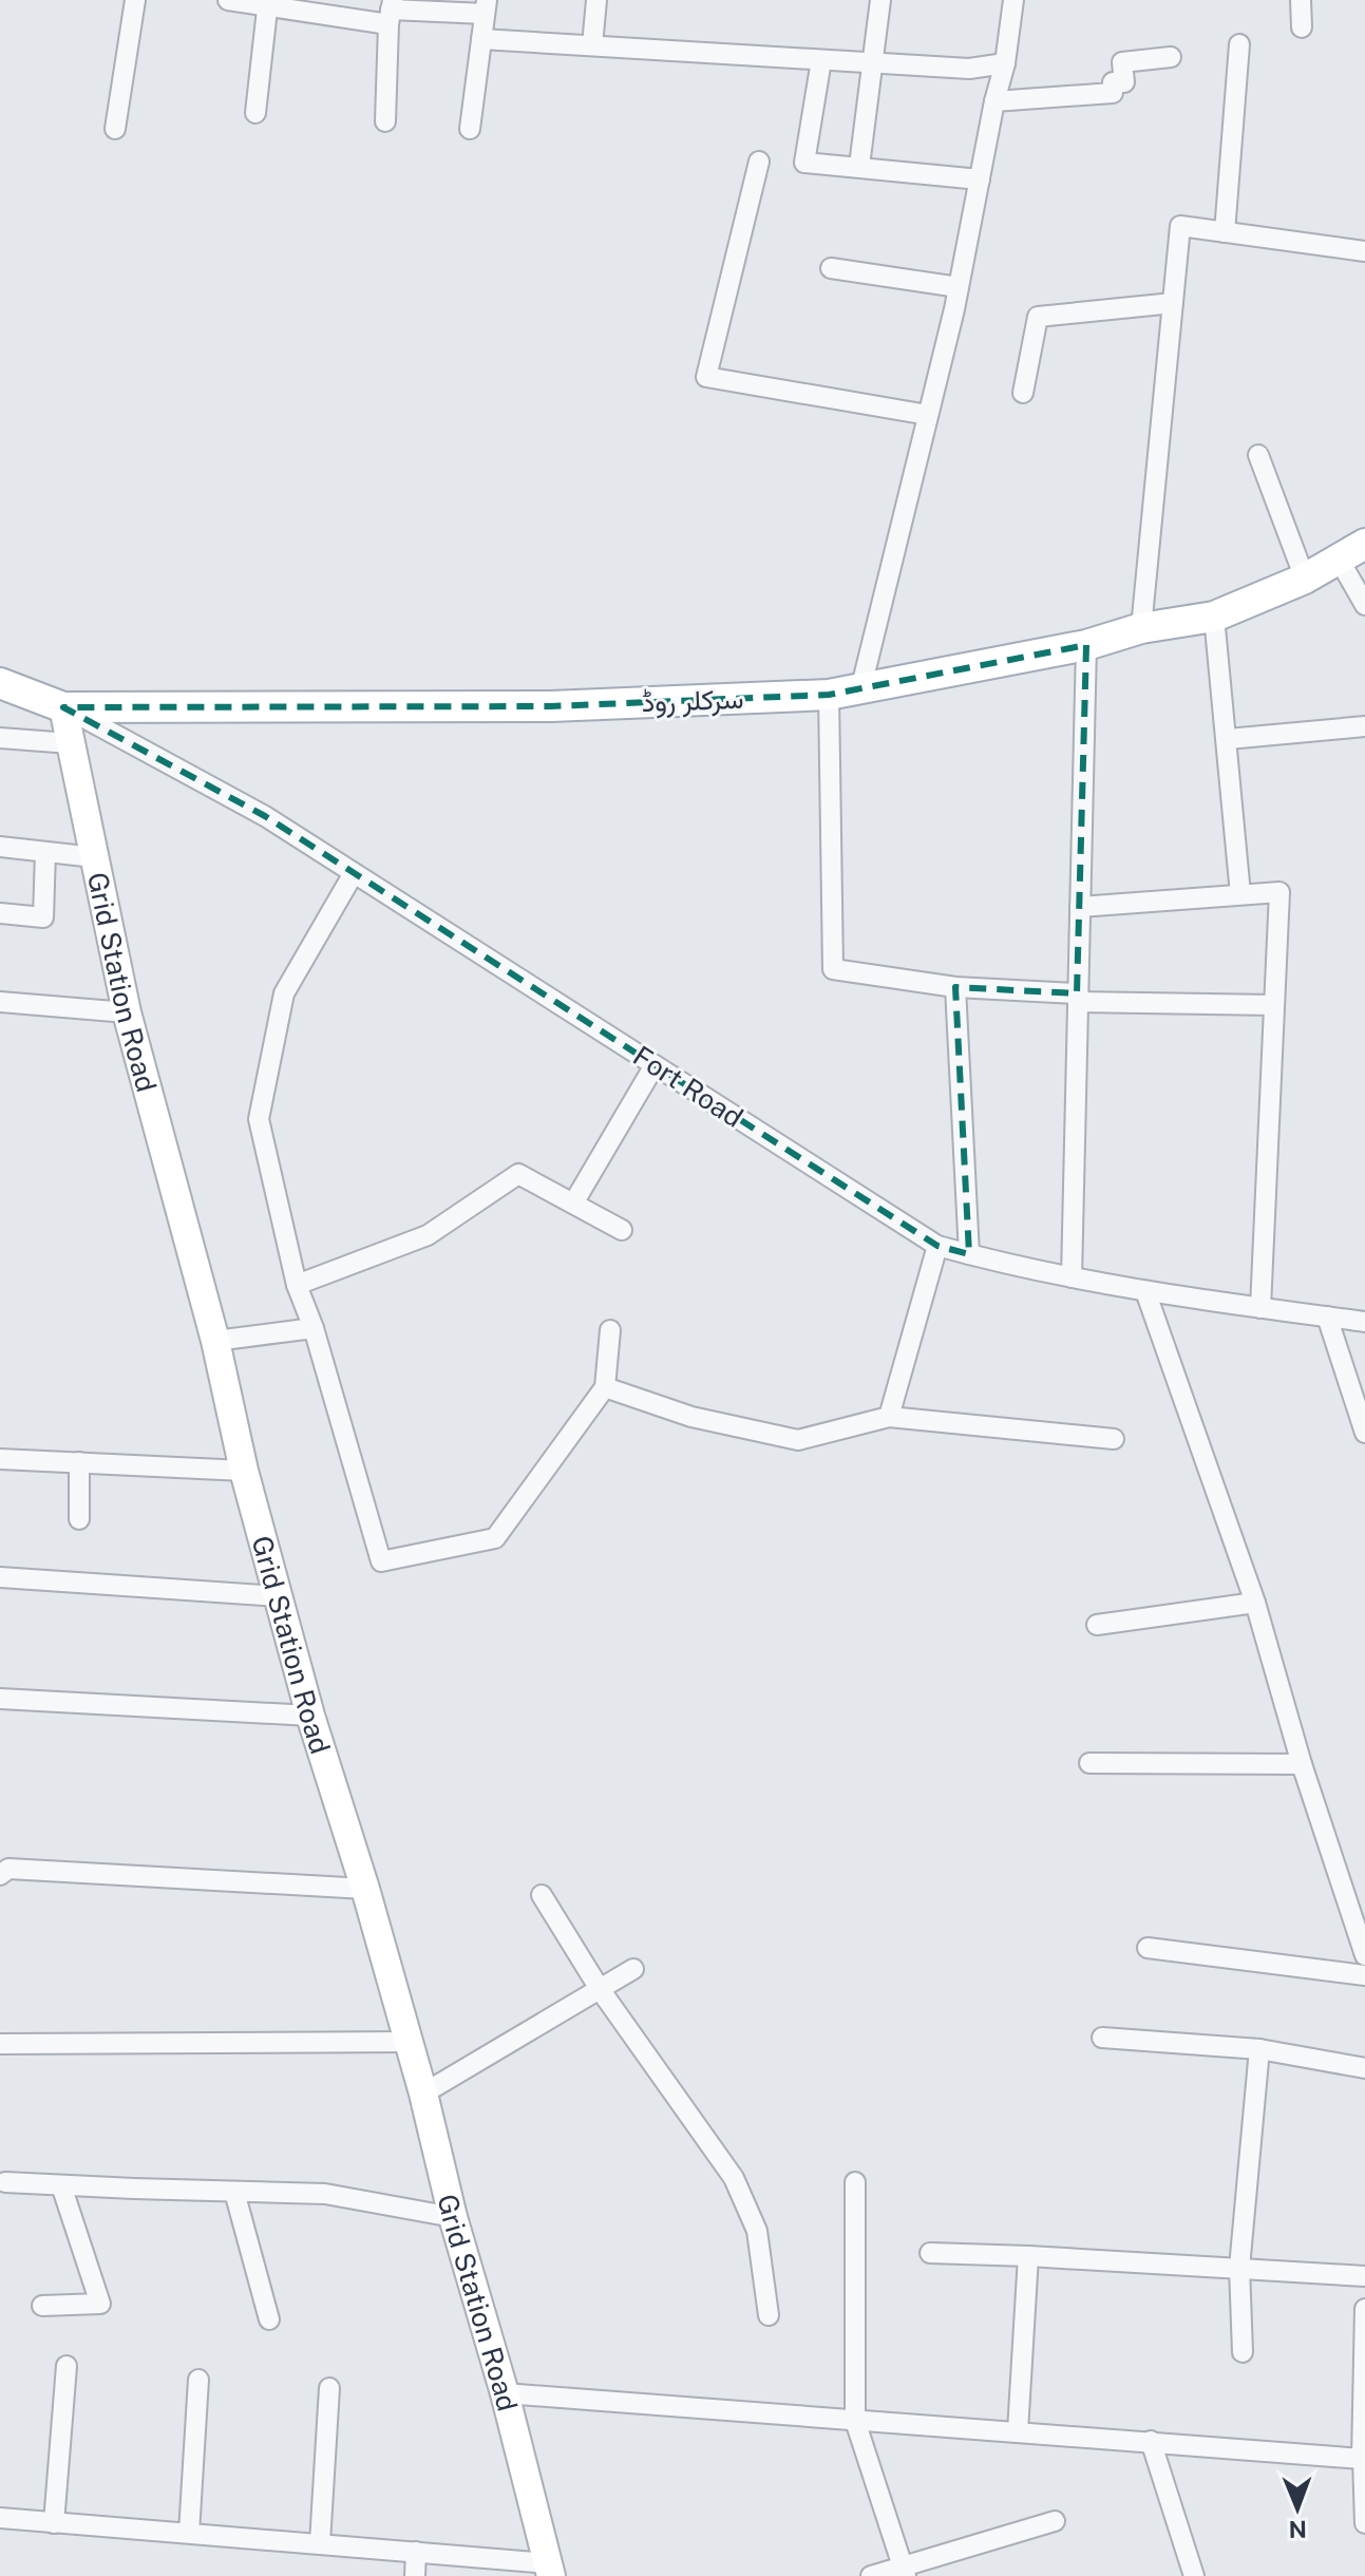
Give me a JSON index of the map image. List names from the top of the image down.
{
  "streets": {
    "main road": ["سرکلر روڈ", "Grid Station Road"],
    "street": ["Fort Road"]
  },
  "crossings": [
    ["سرکلر روڈ", "Grid Station Road"],
    ["سرکلر روڈ", "Fort Road"],
    ["Grid Station Road", "Fort Road"]
  ],
  "north": "bottom"
}
